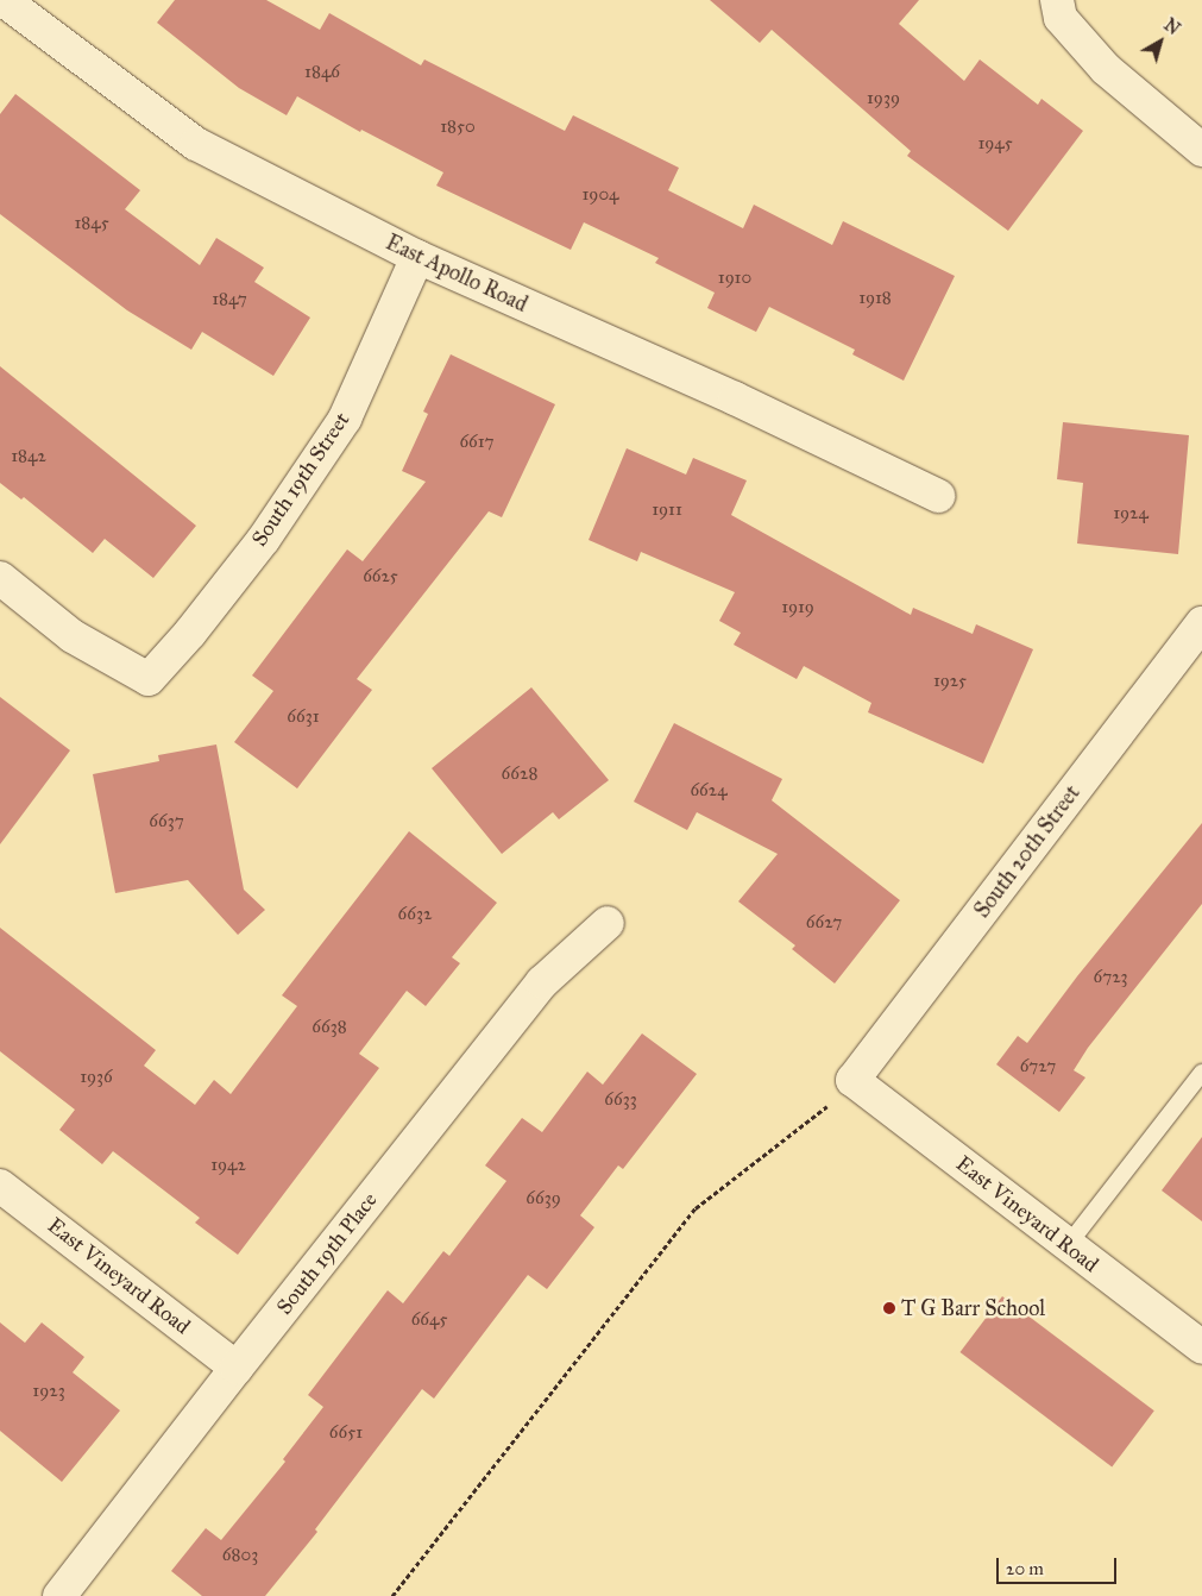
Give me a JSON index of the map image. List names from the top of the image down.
{
  "streets": {
    "street": [
      "East Apollo Road",
      "South 19th Street",
      "South 20th Street",
      "East Vineyard Road",
      "South 19th Place"
    ]
  },
  "crossings": [
    ["East Apollo Road", "South 19th Street"],
    ["South 20th Street", "East Vineyard Road"],
    ["East Vineyard Road", "South 19th Place"]
  ],
  "places": ["T G Barr School"],
  "house_numbers": [
    "1846",
    "1939",
    "1850",
    "1945",
    "1904",
    "1845",
    "1910",
    "1918",
    "1847",
    "6617",
    "1842",
    "1911",
    "1924",
    "6625",
    "1919",
    "1925",
    "6631",
    "6628",
    "6624",
    "6637",
    "6632",
    "6627",
    "6723",
    "6638",
    "6727",
    "1936",
    "6633",
    "1942",
    "6639",
    "6645",
    "1923",
    "6651",
    "6803"
  ],
  "scale_bar": "20 m",
  "north": "top right"
}
